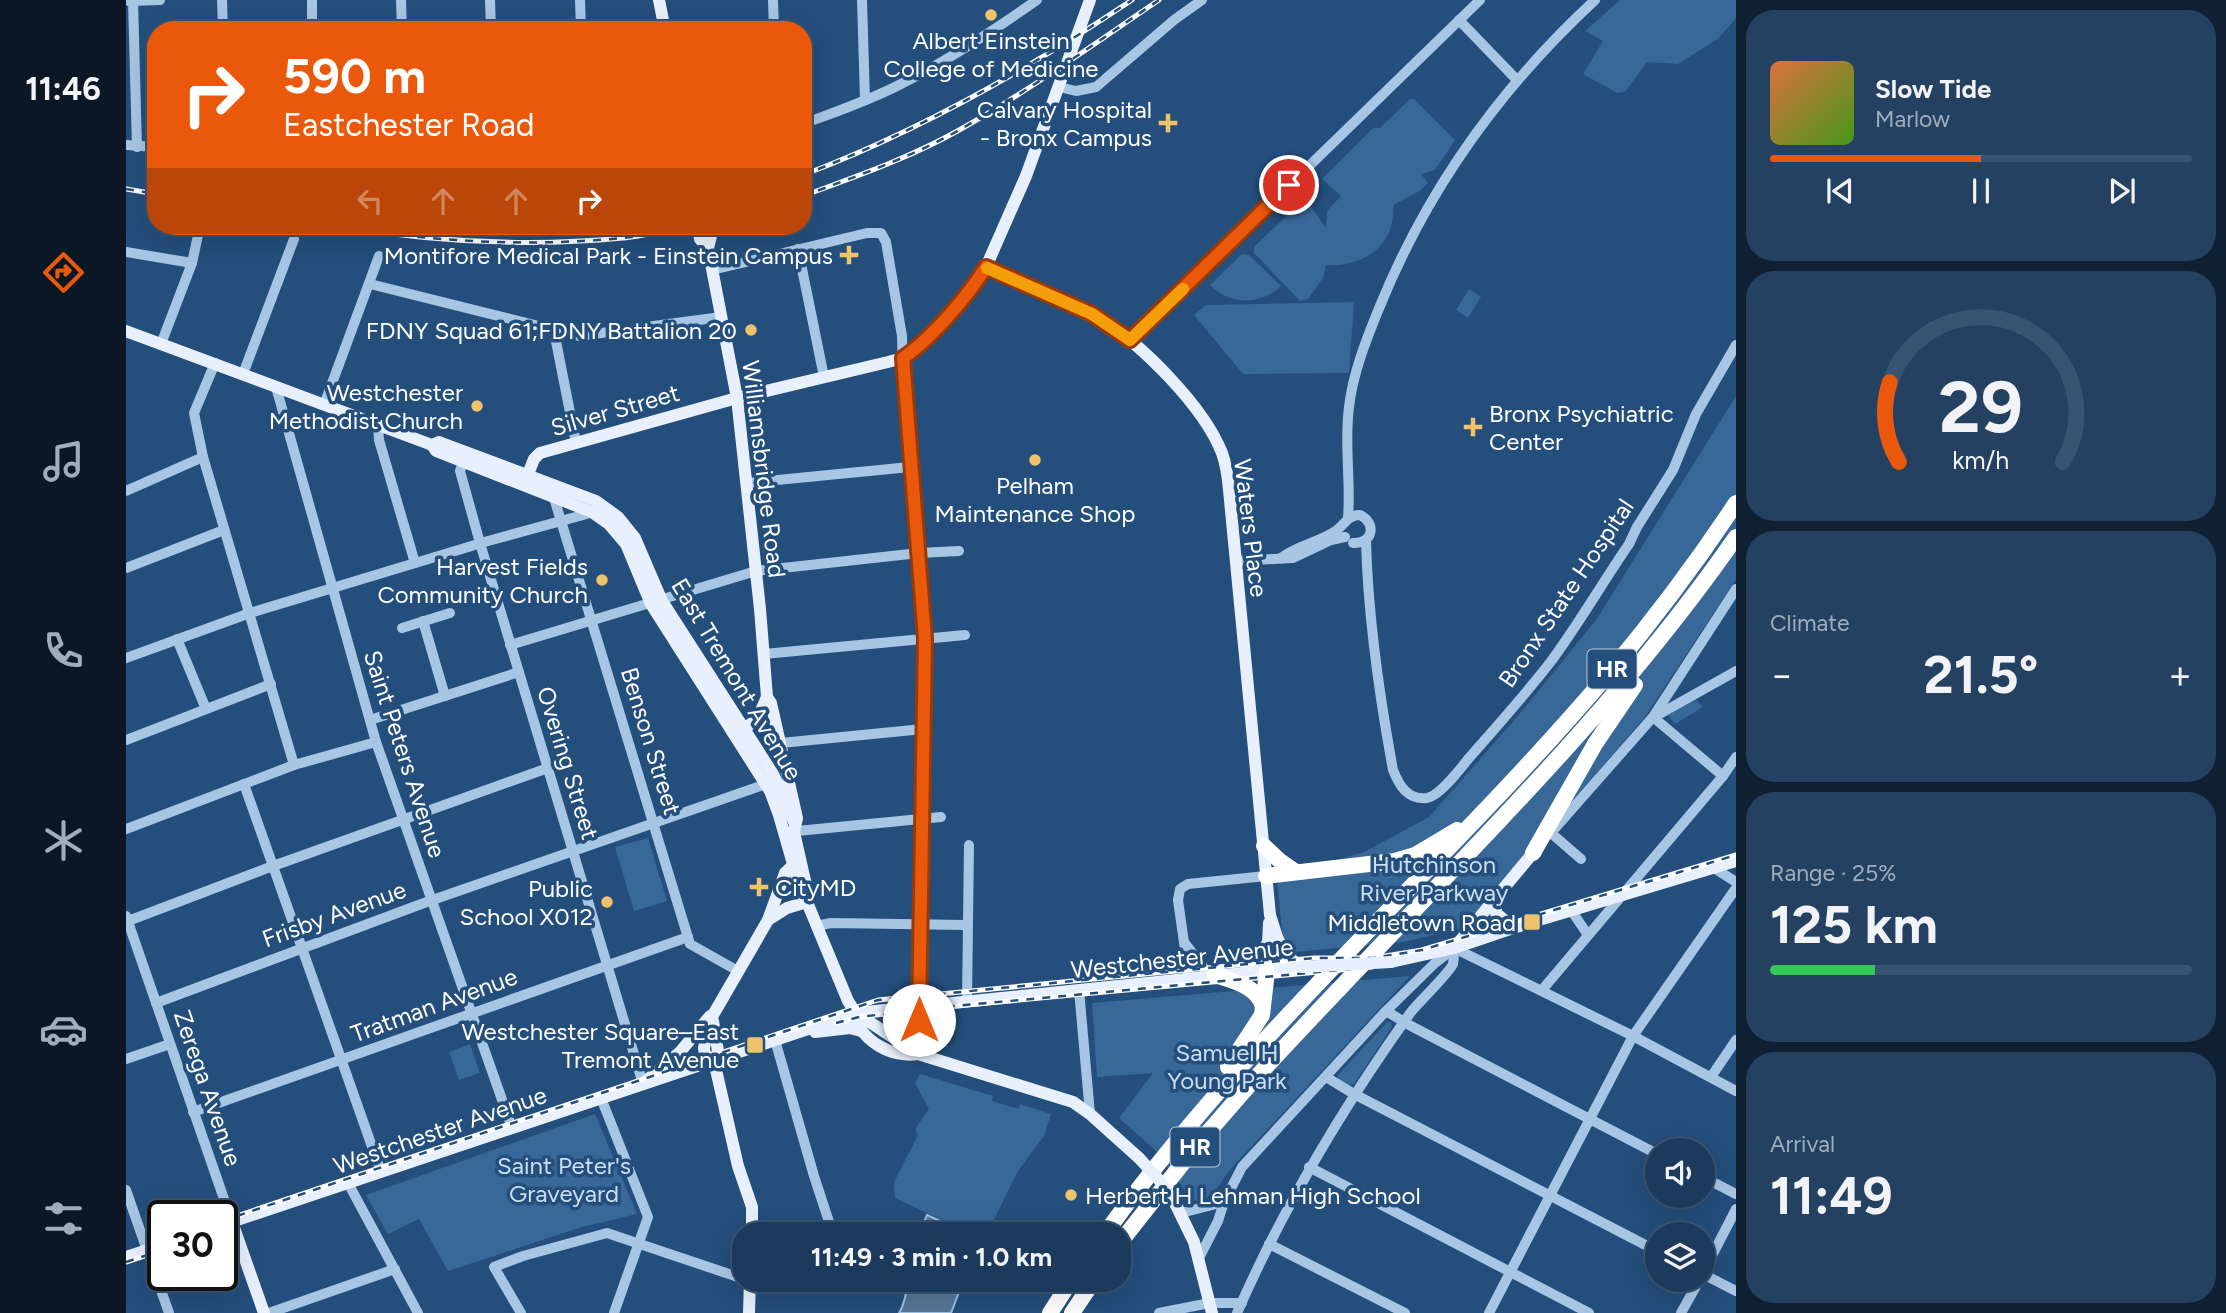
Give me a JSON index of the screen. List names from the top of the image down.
{
  "streets": {
    "highway": ["HR"],
    "main road": [
      "Silver Street",
      "Williamsbridge Road",
      "Waters Place",
      "East Tremont Avenue",
      "Westchester Avenue",
      "Zerega Avenue"
    ],
    "street": [
      "Bronx State Hospital",
      "Benson Street",
      "Saint Peters Avenue",
      "Overing Street",
      "Frisby Avenue",
      "Tratman Avenue"
    ]
  },
  "crossings": [
    ["Silver Street", "Williamsbridge Road"],
    ["Silver Street", "East Tremont Avenue"],
    ["Williamsbridge Road", "East Tremont Avenue"],
    ["Waters Place", "Westchester Avenue"],
    ["East Tremont Avenue", "Benson Street"],
    ["East Tremont Avenue", "Saint Peters Avenue"],
    ["East Tremont Avenue", "Overing Street"],
    ["East Tremont Avenue", "Frisby Avenue"],
    ["East Tremont Avenue", "Westchester Avenue"],
    ["Benson Street", "Frisby Avenue"],
    ["Benson Street", "Tratman Avenue"],
    ["Saint Peters Avenue", "Frisby Avenue"],
    ["Saint Peters Avenue", "Westchester Avenue"],
    ["Saint Peters Avenue", "Tratman Avenue"],
    ["Overing Street", "Frisby Avenue"],
    ["Overing Street", "Westchester Avenue"],
    ["Overing Street", "Tratman Avenue"],
    ["Frisby Avenue", "Zerega Avenue"],
    ["Tratman Avenue", "Zerega Avenue"]
  ],
  "parks": ["Hutchinson River Parkway", "Samuel H Young Park", "Saint Peter's Graveyard"],
  "places": {
    "other": [
      "Albert Einstein College of Medicine",
      "FDNY Squad 61;FDNY Battalion 20",
      "Westchester Methodist Church",
      "Pelham Maintenance Shop",
      "Harvest Fields Community Church",
      "Public School X012",
      "Herbert H Lehman High School"
    ],
    "health": [
      "Calvary Hospital - Bronx Campus",
      "Montifore Medical Park - Einstein Campus",
      "Bronx Psychiatric Center",
      "CityMD"
    ],
    "transit": ["Middletown Road", "Westchester Square–East Tremont Avenue"]
  },
  "page": {
    "tabs": "11:46",
    "turn": ["590 m", "Eastchester Road"],
    "song": ["Slow Tide", "Marlow"],
    "tile": [
      "Climate",
      ["Range · 25%", "125 km"],
      ["Arrival", "11:49"]
    ],
    "heat": ["−", "21.5°", "+"],
    "limit": "30",
    "trip": "11:49 · 3 min · 1.0 km",
    "gauge": ["29", "km/h"]
  }
}
